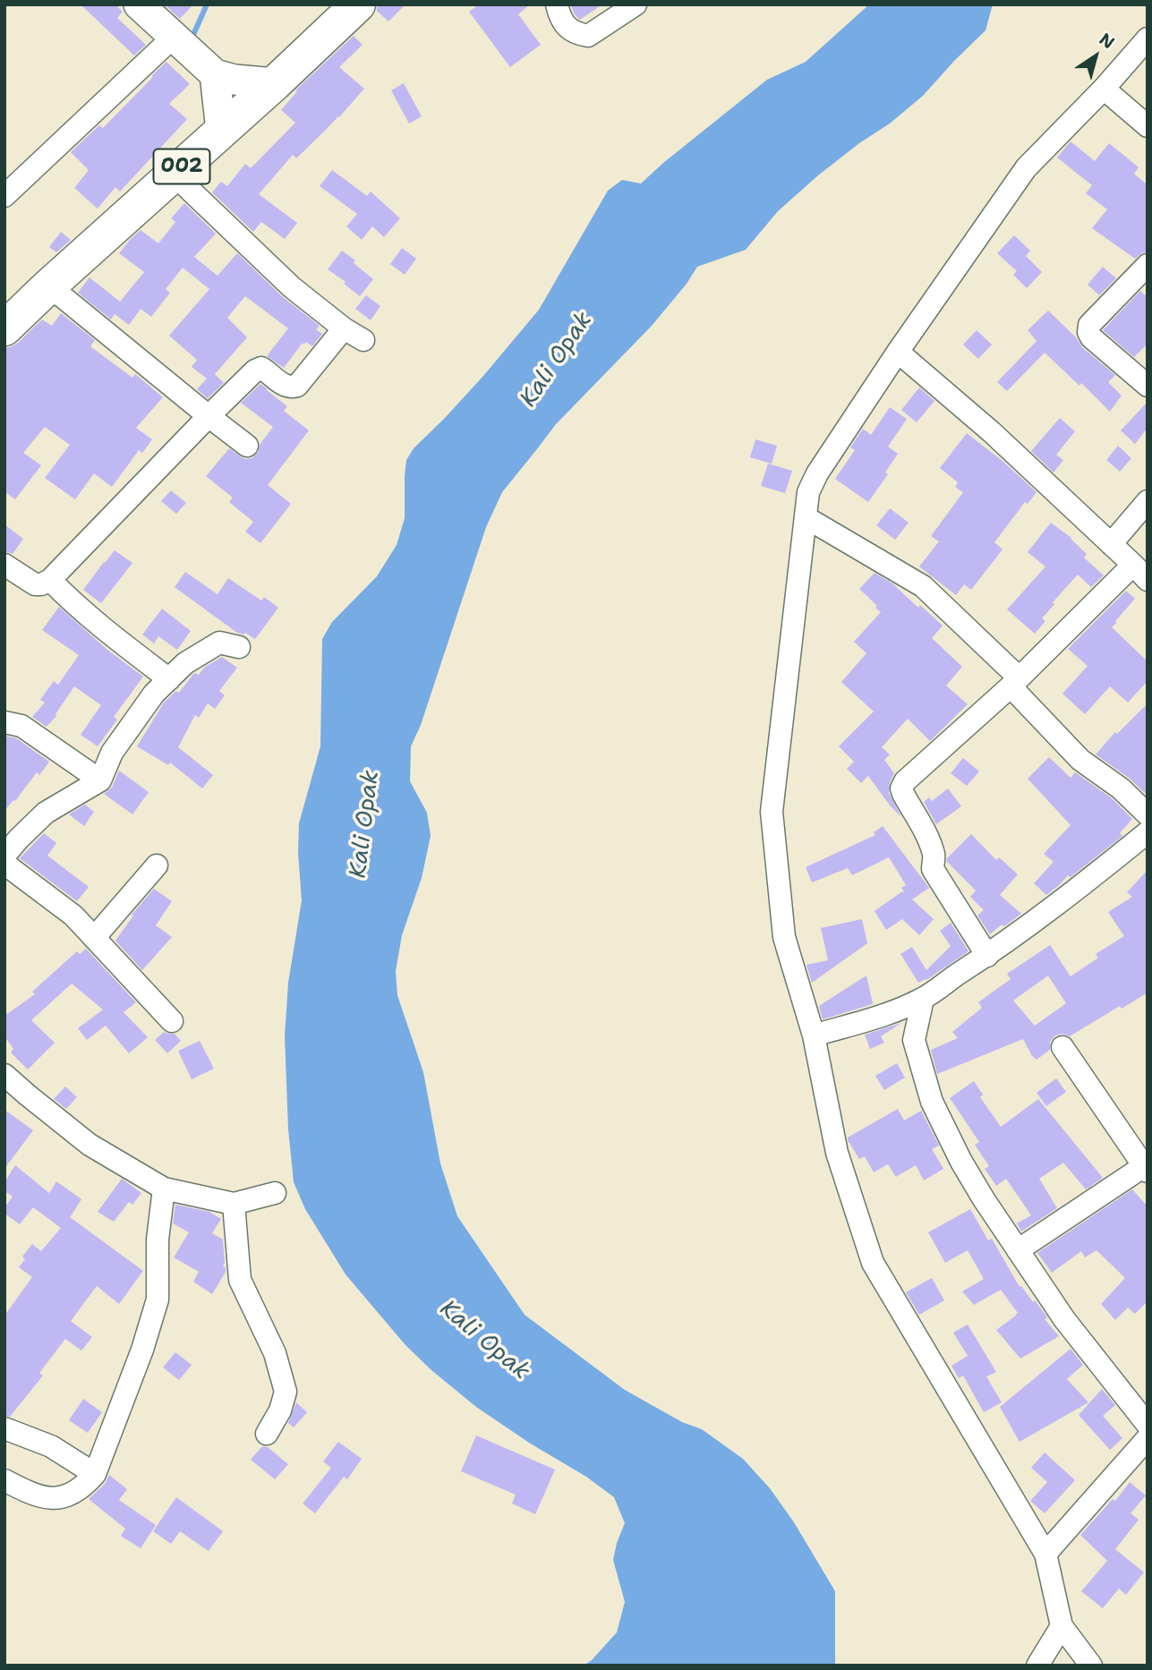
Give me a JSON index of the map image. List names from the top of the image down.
{
  "streets": {
    "main road": ["002"]
  },
  "water": ["Kali Opak"],
  "north": "top right"
}
